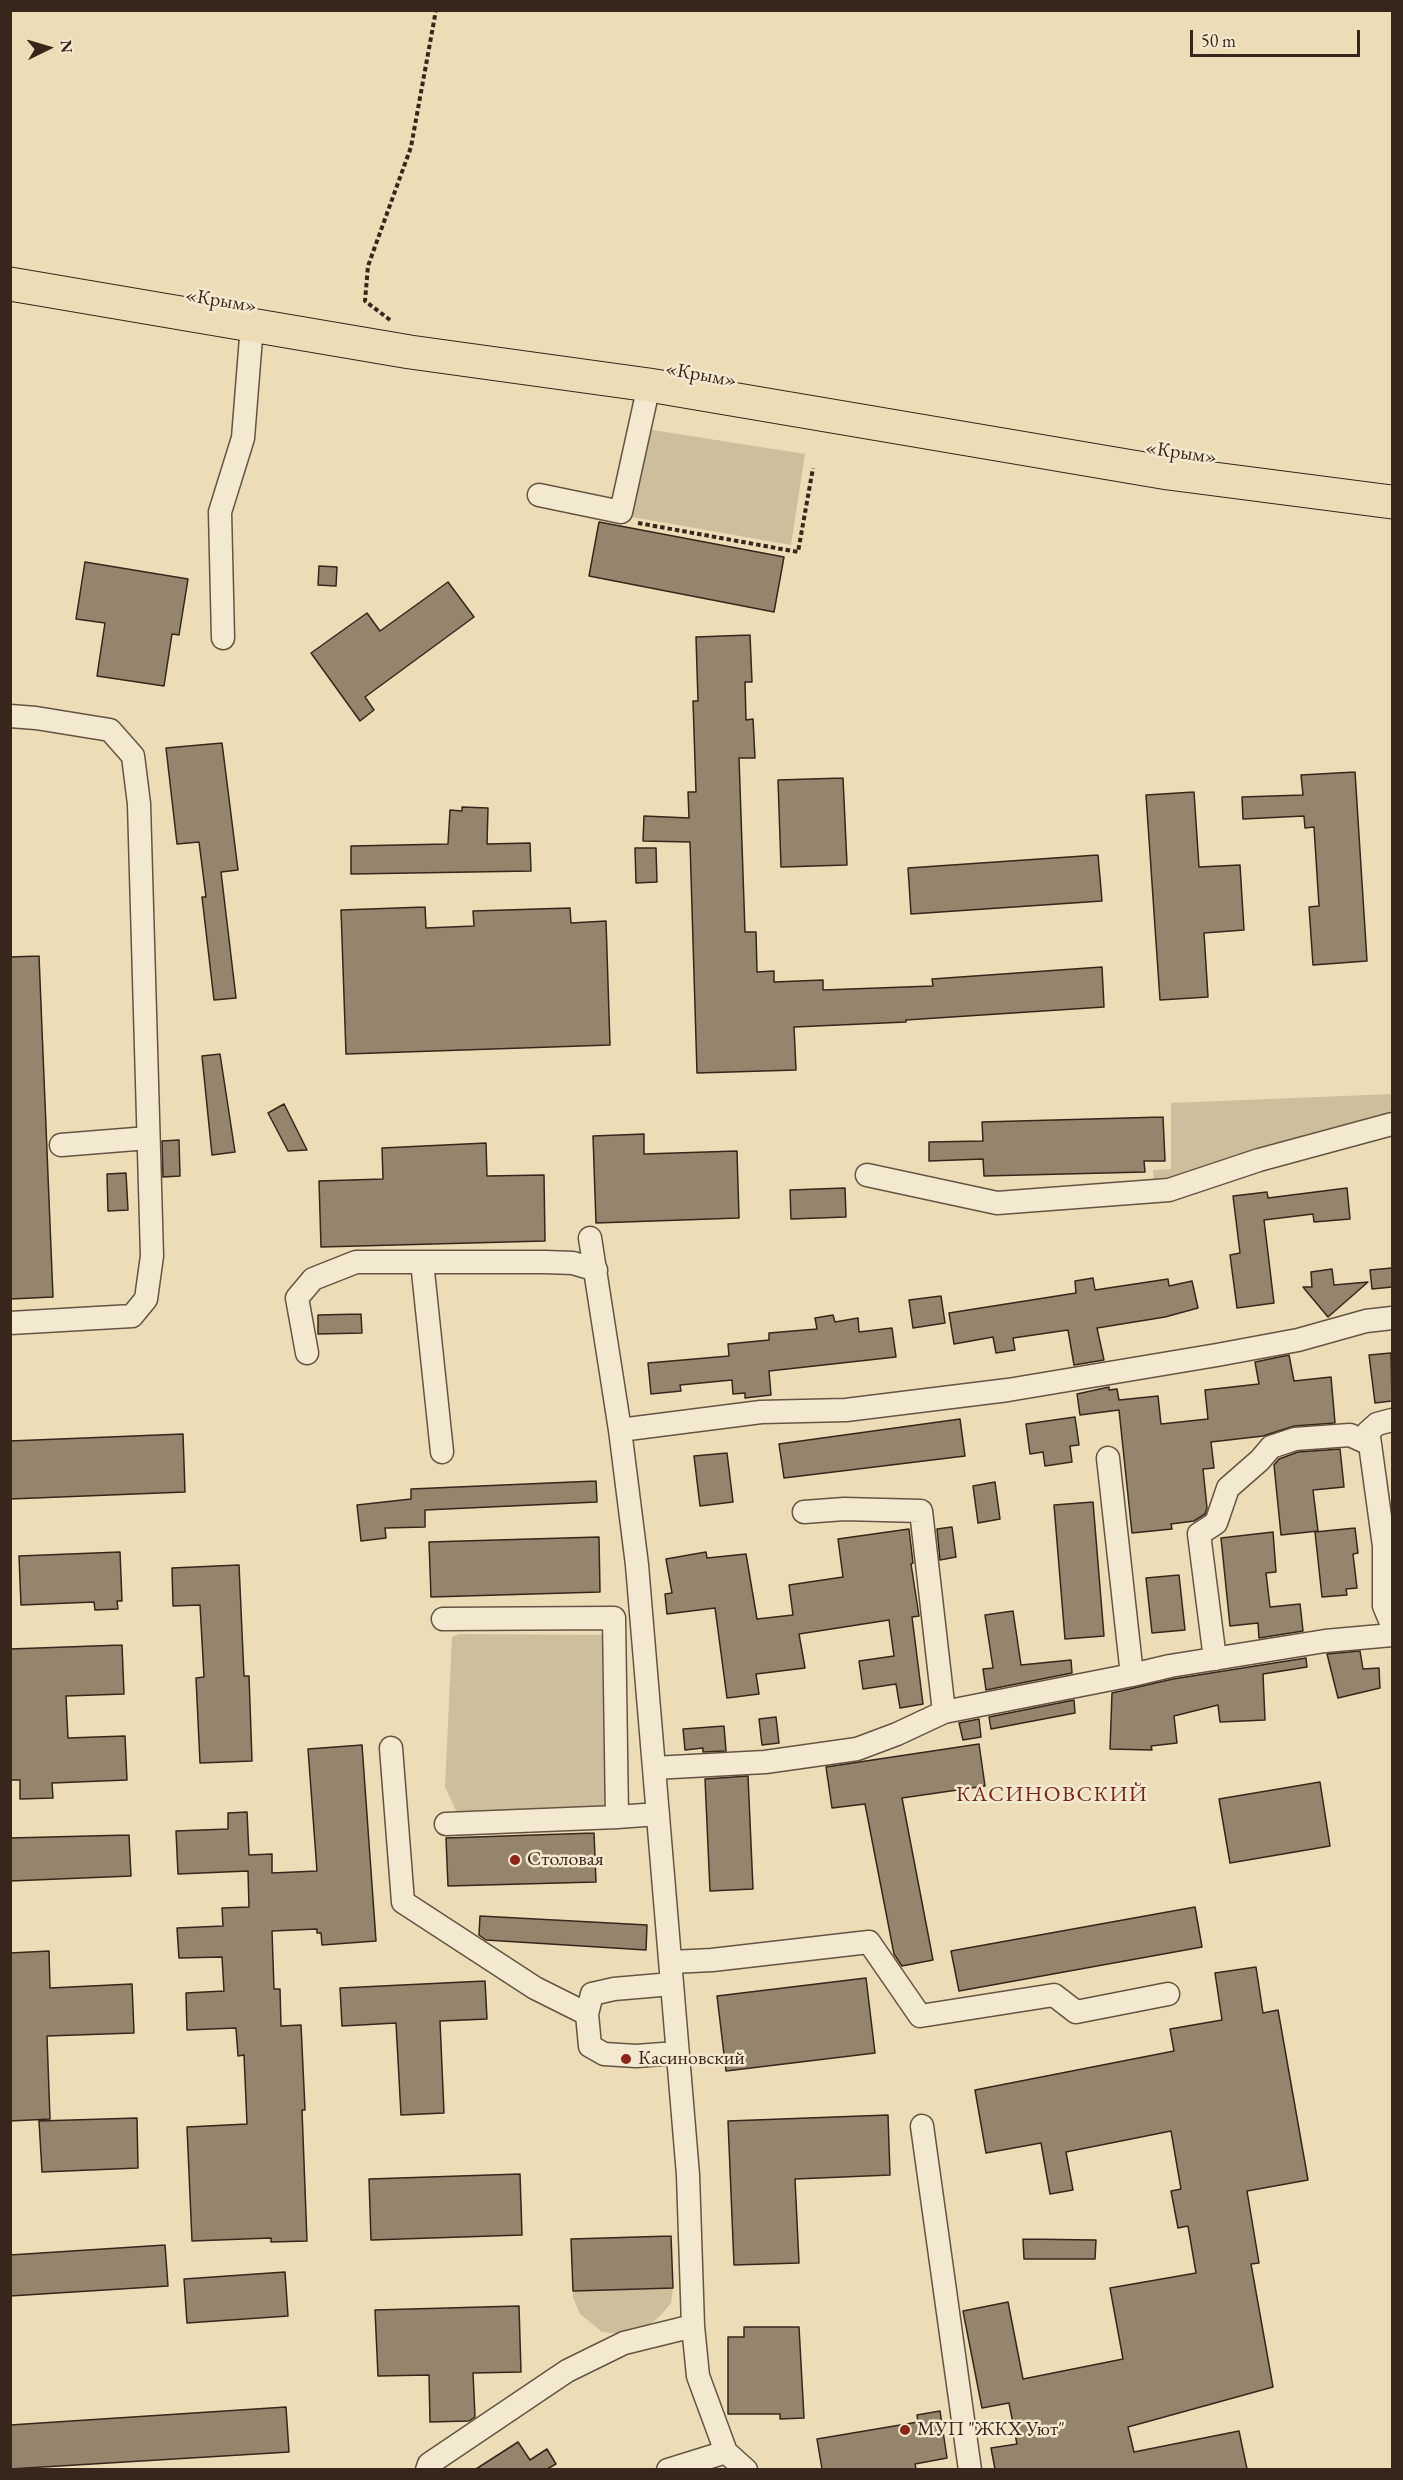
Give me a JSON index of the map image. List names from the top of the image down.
{
  "streets": {
    "highway": ["«Крым»"]
  },
  "districts": ["КАСИНОВСКИЙ"],
  "places": ["Столовая", "Касиновский", "МУП \"ЖКХ Уют\""],
  "scale_bar": "50 m",
  "north": "right"
}
